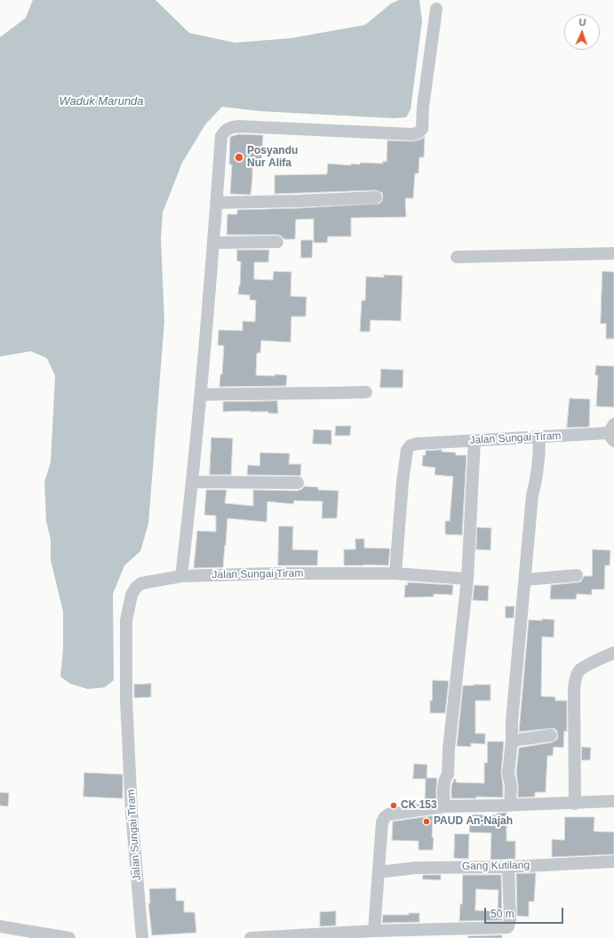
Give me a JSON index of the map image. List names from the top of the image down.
{
  "streets": {
    "street": ["Jalan Sungai Tiram", "Gang Kutilang"]
  },
  "water": ["Waduk Marunda"],
  "places": ["Posyandu Nur Alifa", "CK 153", "PAUD An-Najah"],
  "scale_bar": "50 m",
  "north": "top"
}
